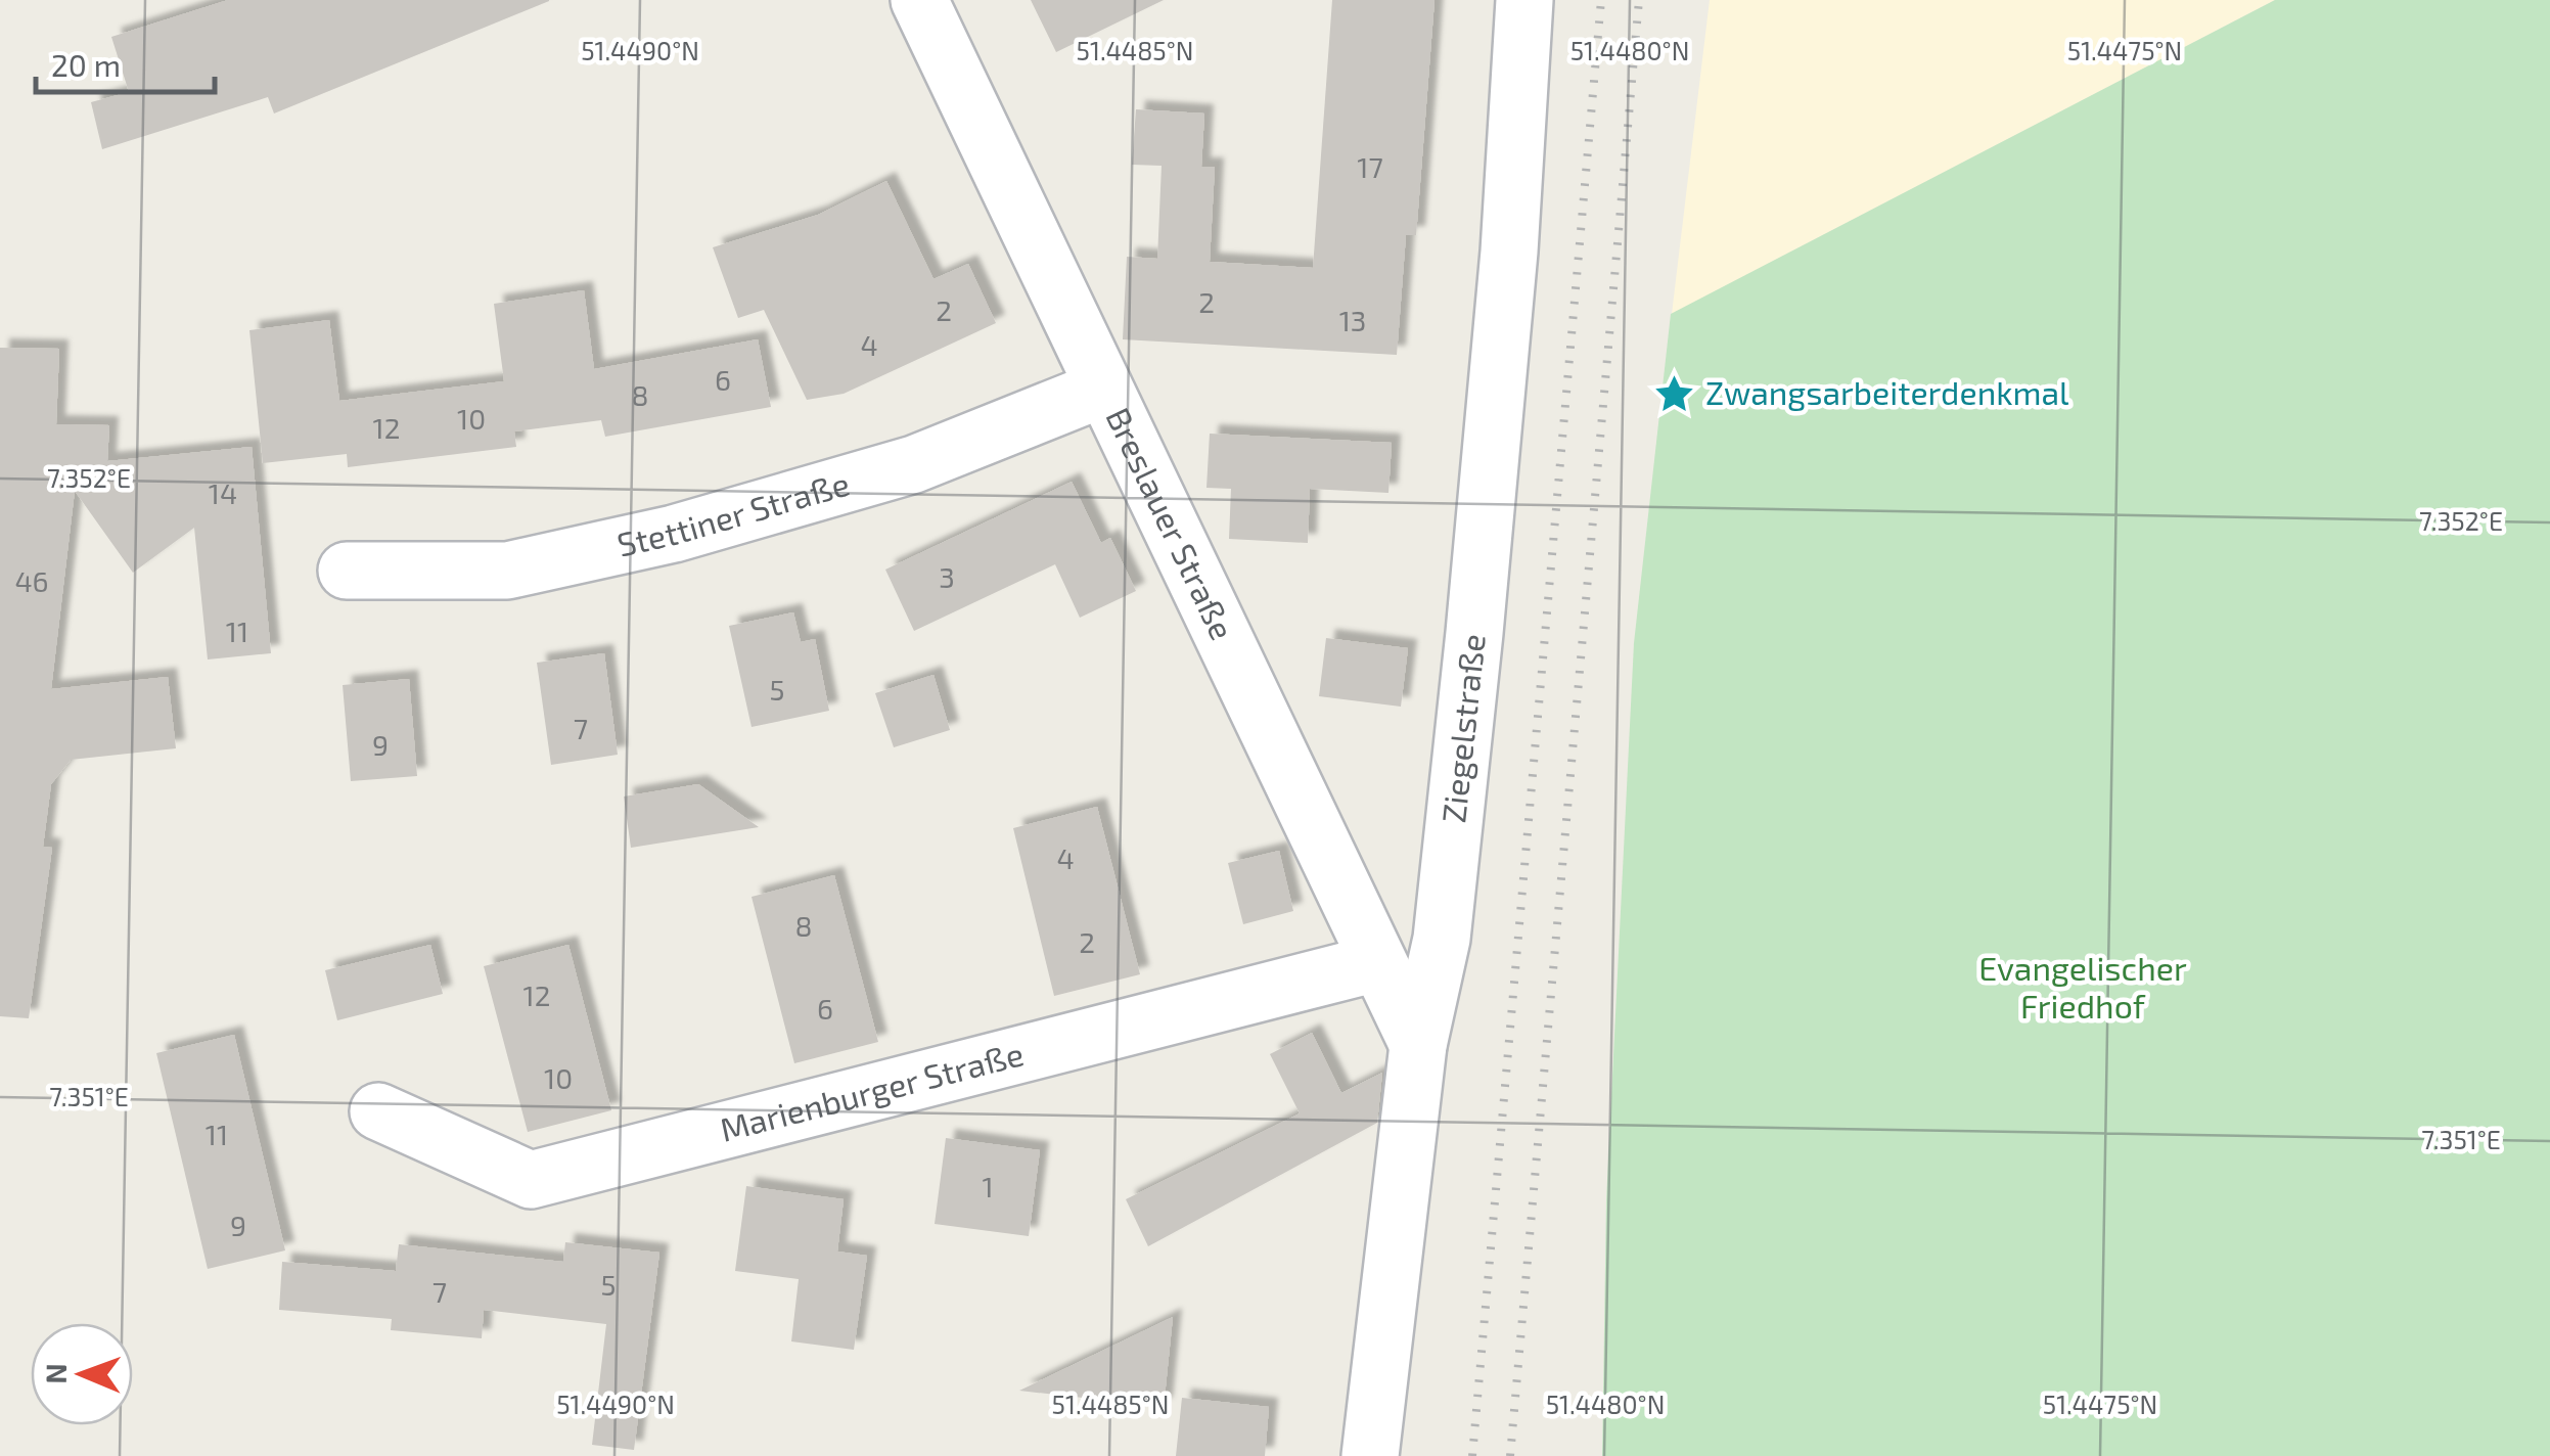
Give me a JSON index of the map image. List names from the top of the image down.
{
  "streets": {
    "street": [
      "Stettiner Straße",
      "Breslauer Straße",
      "Ziegelstraße",
      "Marienburger Straße"
    ]
  },
  "crossings": [
    ["Stettiner Straße", "Breslauer Straße"],
    ["Breslauer Straße", "Ziegelstraße"],
    ["Breslauer Straße", "Marienburger Straße"]
  ],
  "parks": ["Evangelischer Friedhof"],
  "places": {
    "place": ["Zwangsarbeiterdenkmal"]
  },
  "house_numbers": [
    "17",
    "2",
    "2",
    "13",
    "4",
    "6",
    "8",
    "10",
    "12",
    "14",
    "3",
    "46",
    "11",
    "5",
    "7",
    "9",
    "4",
    "8",
    "2",
    "12",
    "6",
    "10",
    "11",
    "1",
    "9",
    "5",
    "7"
  ],
  "scale_bar": "20 m",
  "north": "left",
  "coordinates": [
    "51.4490°N",
    "51.4485°N",
    "51.4480°N",
    "51.4475°N",
    "7.352°E",
    "7.351°E"
  ]
}
